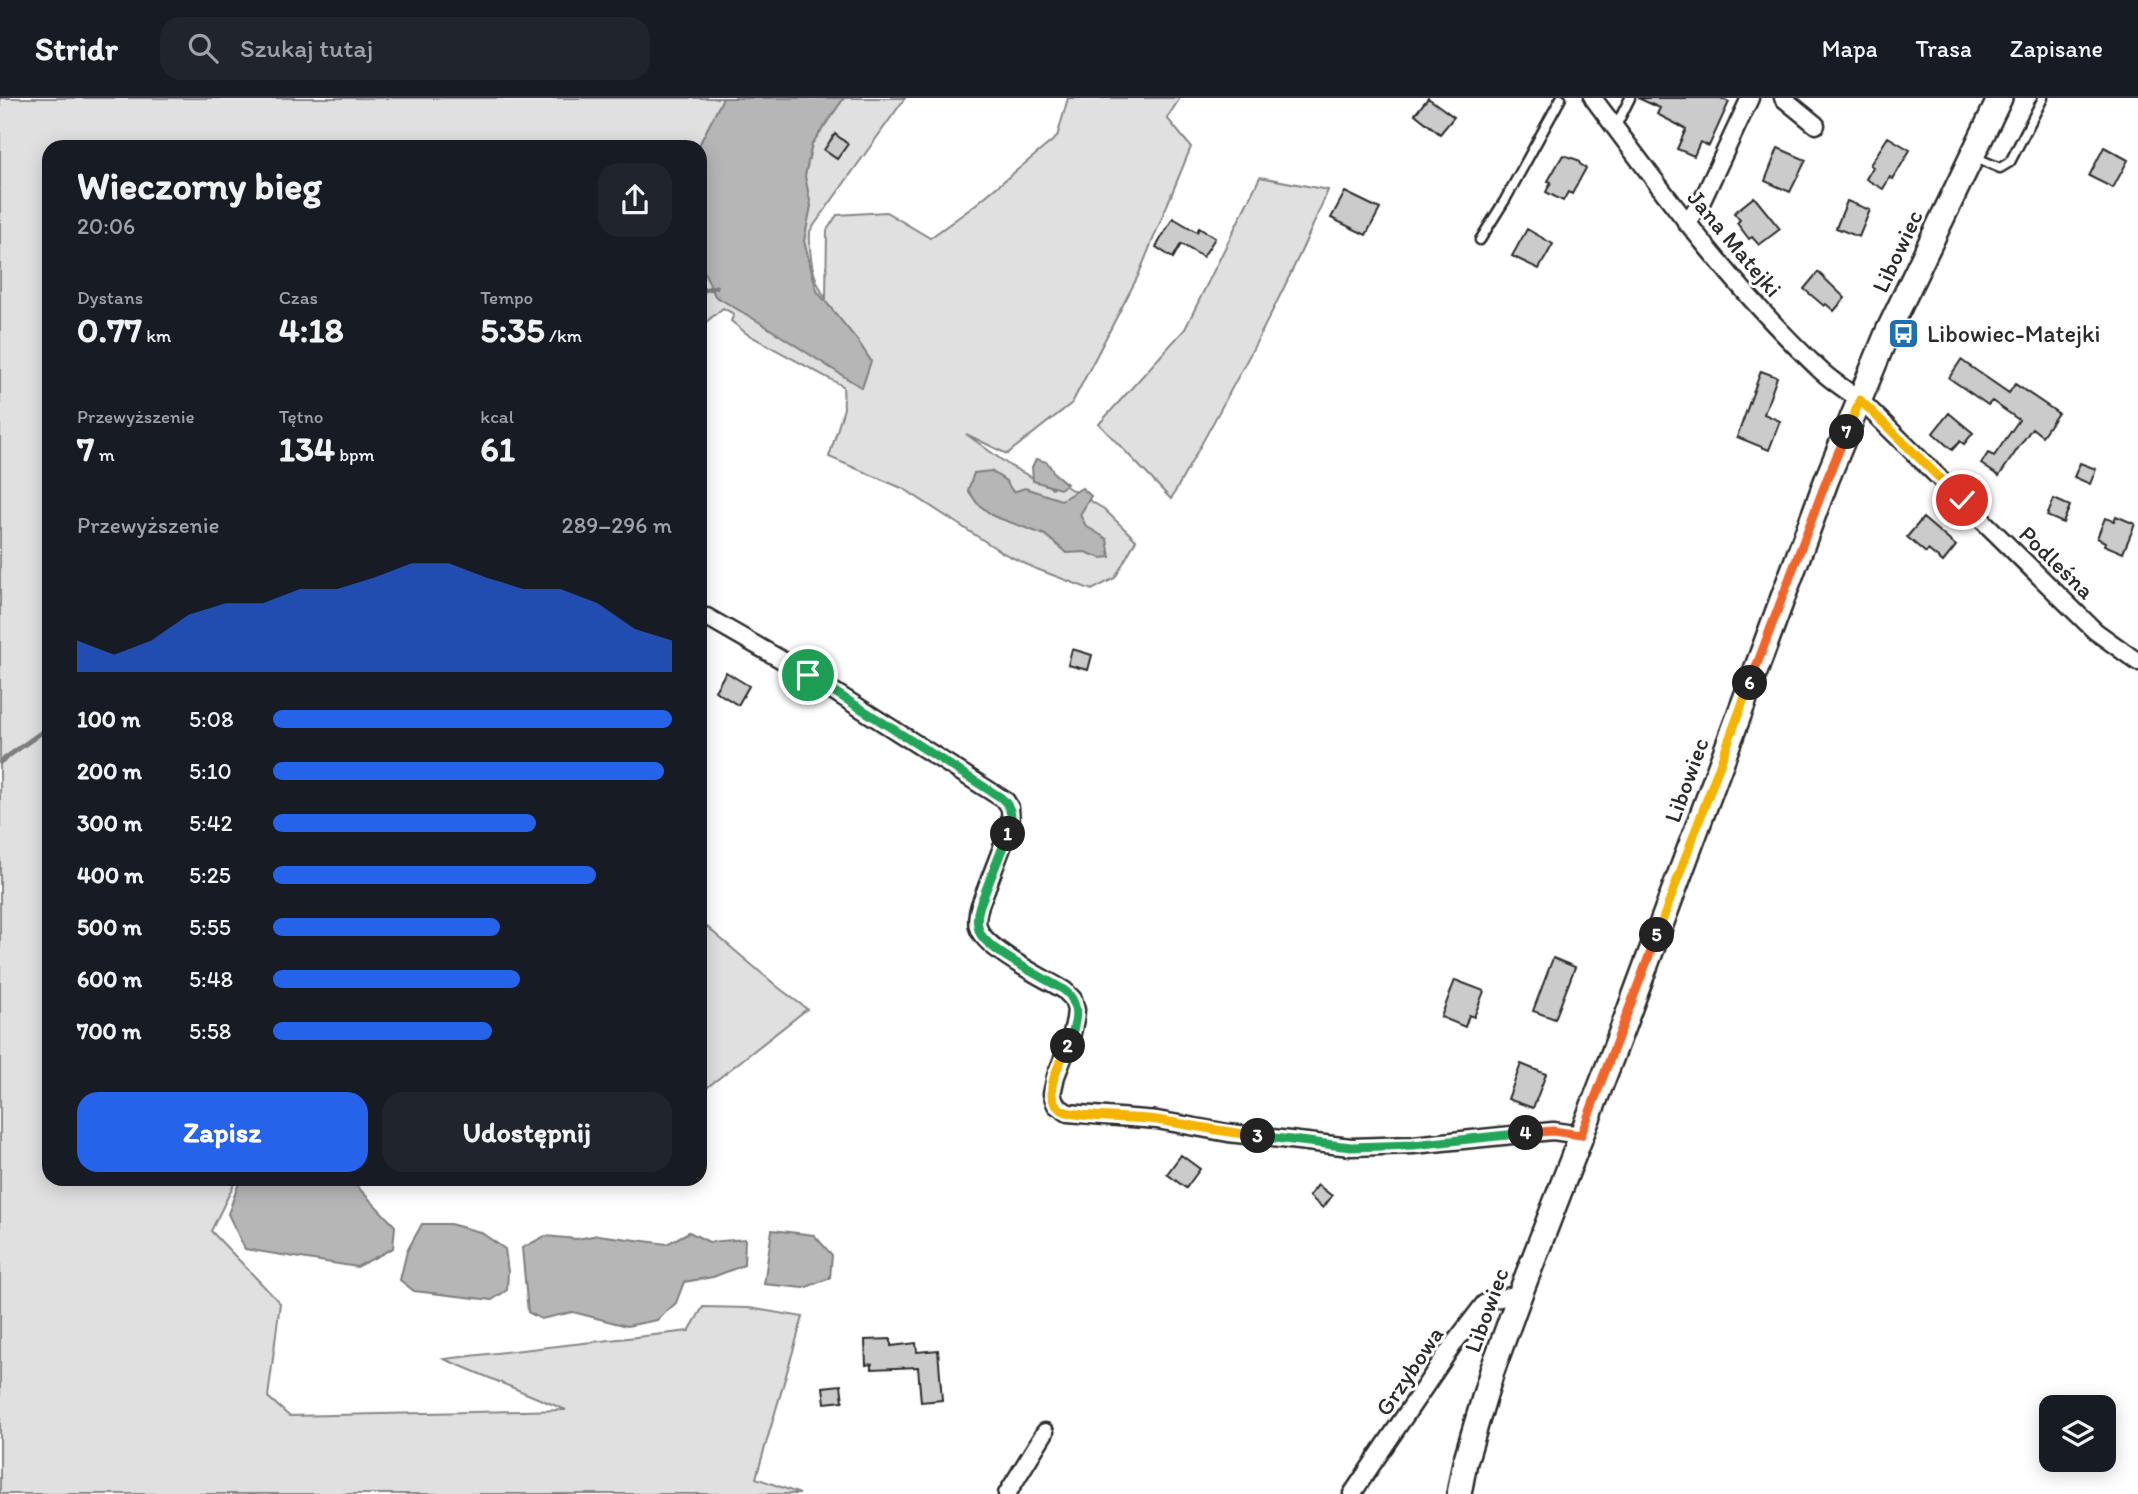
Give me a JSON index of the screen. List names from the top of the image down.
{
  "streets": {
    "street": [
      "Jana Matejki",
      "Libowiec",
      "Podleśna",
      "Grzybowa"
    ]
  },
  "crossings": [
    ["Jana Matejki", "Libowiec"],
    ["Jana Matejki", "Podleśna"],
    ["Libowiec", "Podleśna"],
    ["Libowiec", "Grzybowa"]
  ],
  "places": {
    "bus stop": ["Libowiec-Matejki"]
  },
  "page": {
    "header": "Stridr",
    "search": "Szukaj tutaj",
    "nav": ["Mapa", "Trasa", "Zapisane"],
    "heading": ["Wieczorny bieg", "20:06"],
    "stats": [
      ["Dystans", "0.77 km"],
      ["Czas", "4:18"],
      ["Tempo", "5:35 /km"],
      ["Przewyższenie", "7 m"],
      ["Tętno", "134 bpm"],
      ["kcal", "61"]
    ],
    "pins": [
      "7",
      "6",
      "1",
      "5",
      "2",
      "4",
      "3"
    ],
    "chart": ["Przewyższenie", "289–296 m"],
    "list": [
      {
        "name": "100 m",
        "note": "5:08"
      },
      {
        "name": "200 m",
        "note": "5:10"
      },
      {
        "name": "300 m",
        "note": "5:42"
      },
      {
        "name": "400 m",
        "note": "5:25"
      },
      {
        "name": "500 m",
        "note": "5:55"
      },
      {
        "name": "600 m",
        "note": "5:48"
      },
      {
        "name": "700 m",
        "note": "5:58"
      }
    ],
    "buttons": ["Zapisz", "Udostępnij"]
  }
}
